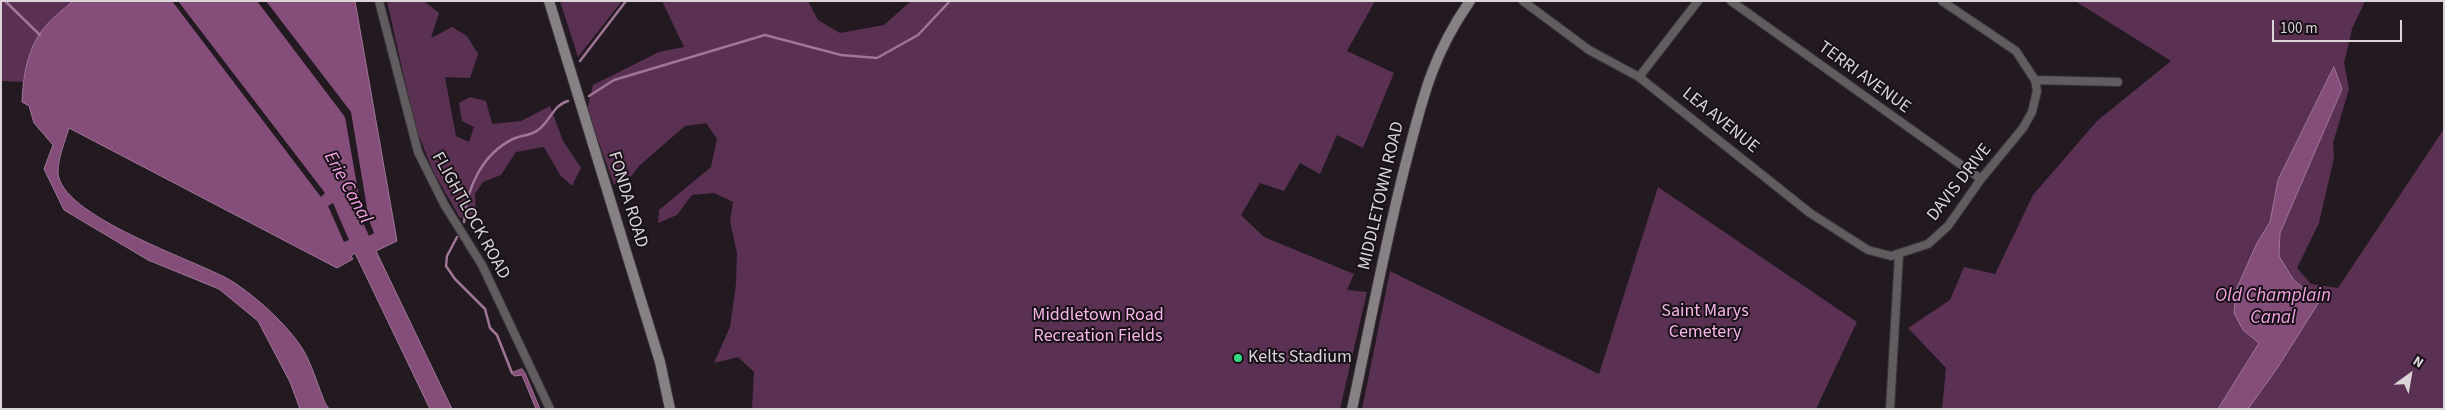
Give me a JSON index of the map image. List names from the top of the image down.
{
  "streets": {
    "street": [
      "TERRI AVENUE",
      "LEA AVENUE",
      "DAVIS DRIVE",
      "MIDDLETOWN ROAD",
      "FONDA ROAD",
      "FLIGHTLOCK ROAD"
    ]
  },
  "crossings": [
    ["TERRI AVENUE", "DAVIS DRIVE"],
    ["LEA AVENUE", "DAVIS DRIVE"]
  ],
  "water": ["Erie Canal", "Old Champlain Canal"],
  "parks": ["Saint Marys Cemetery", "Middletown Road Recreation Fields"],
  "places": ["Kelts Stadium"],
  "scale_bar": "100 m",
  "north": "top right"
}
